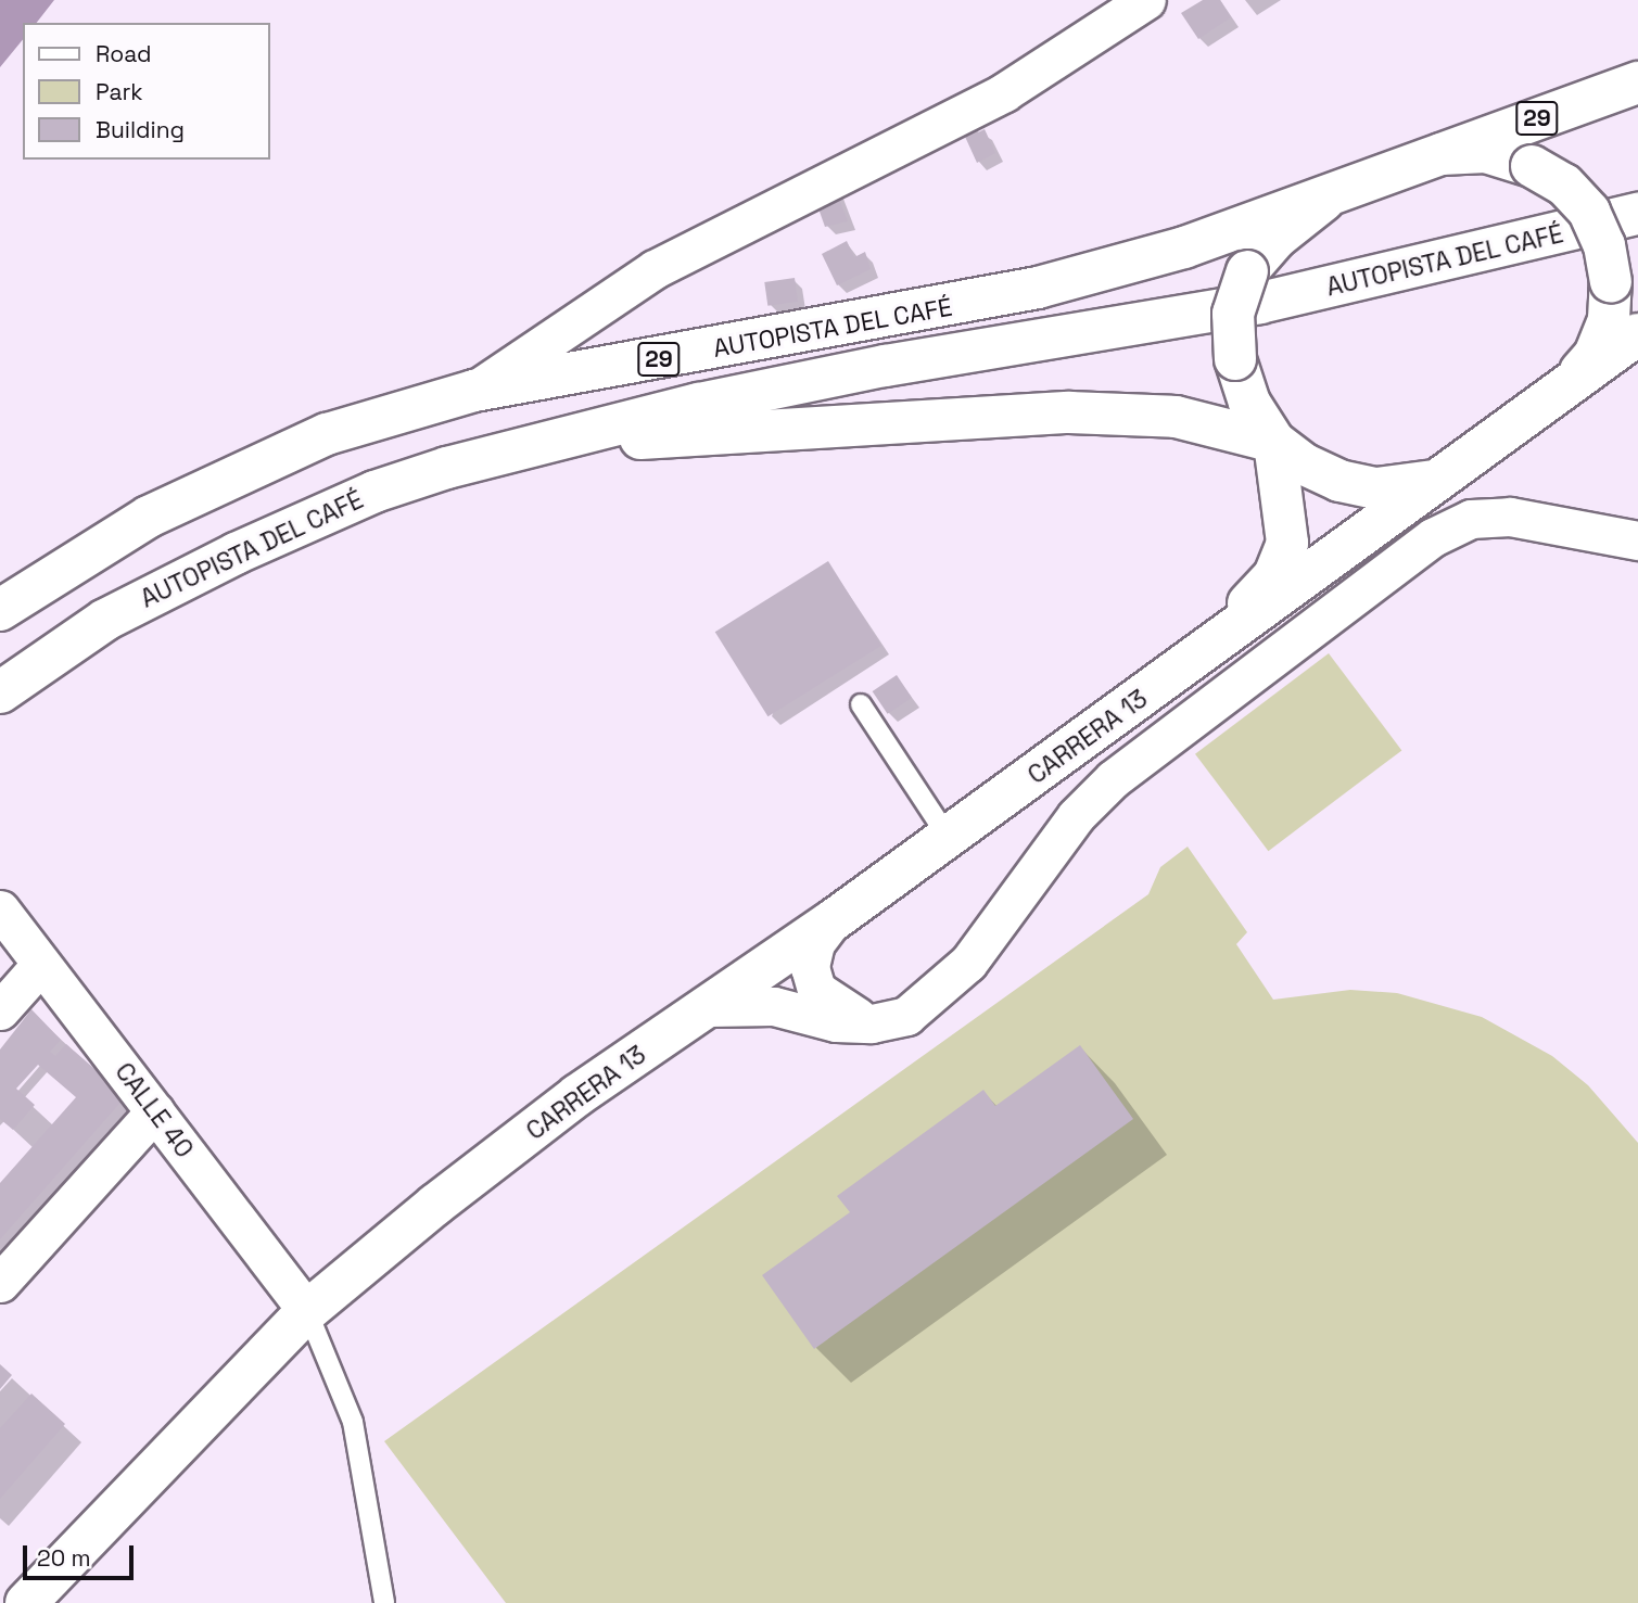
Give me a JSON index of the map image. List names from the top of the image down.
{
  "streets": {
    "main road": ["29", "AUTOPISTA DEL CAFÉ", "CARRERA 13"],
    "street": ["CALLE 40"]
  },
  "crossings": [
    ["CARRERA 13", "CALLE 40"]
  ],
  "legend": ["Road", "Park", "Building"],
  "scale_bar": "20 m"
}
